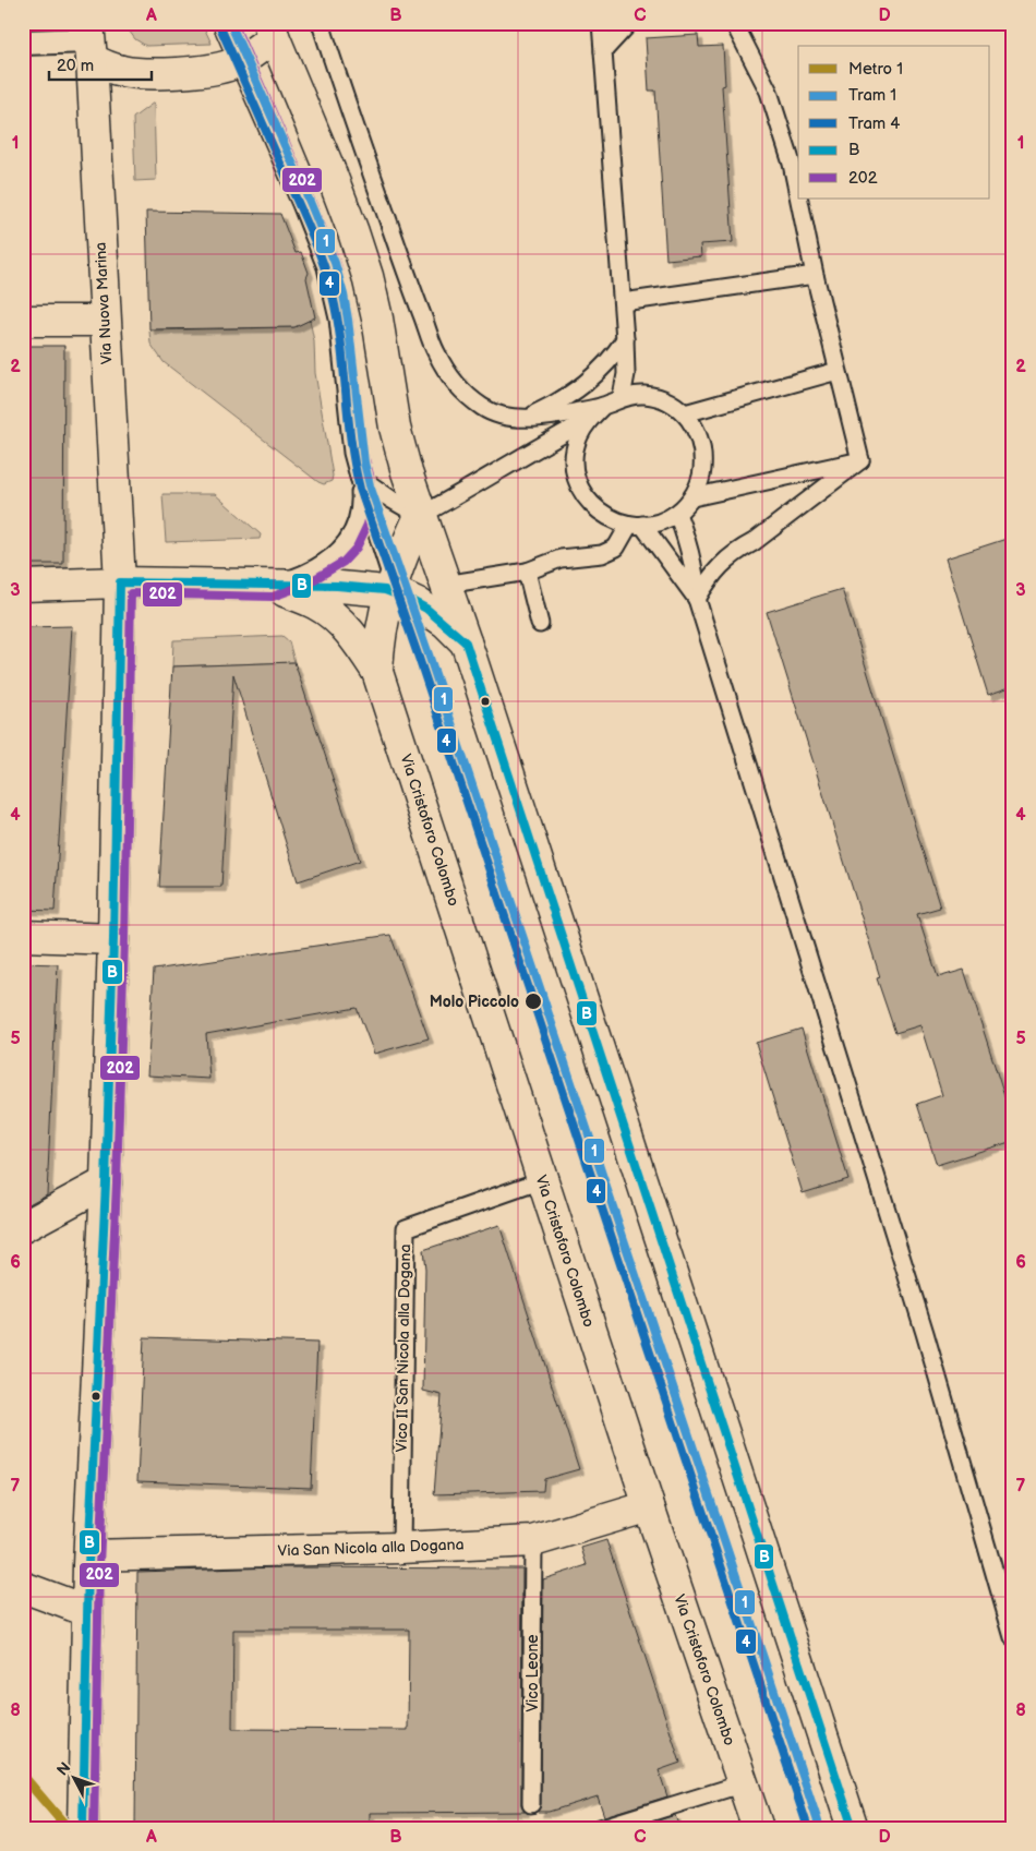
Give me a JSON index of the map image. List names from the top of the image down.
{
  "streets": {
    "main road": ["Via Nuova Marina", "Via Cristoforo Colombo", "Via San Nicola alla Dogana"],
    "lane": ["Vico II San Nicola alla Dogana", "Vico Leone"]
  },
  "crossings": [
    ["Via Nuova Marina", "Via San Nicola alla Dogana"],
    ["Via Cristoforo Colombo", "Vico II San Nicola alla Dogana"],
    ["Via Cristoforo Colombo", "Via San Nicola alla Dogana"],
    ["Vico II San Nicola alla Dogana", "Via San Nicola alla Dogana"],
    ["Via San Nicola alla Dogana", "Vico Leone"]
  ],
  "places": ["Molo Piccolo"],
  "lines": [
    "tram line 1",
    "transit line 202",
    "tram line 4",
    "transit line B",
    "metro line 1"
  ],
  "legend": [
    "Metro 1",
    "Tram 1",
    "Tram 4",
    "B",
    "202"
  ],
  "scale_bar": "20 m",
  "north": "top left",
  "grid": {
    "columns": [
      "A",
      "B",
      "C",
      "D"
    ],
    "rows": [
      "1",
      "2",
      "3",
      "4",
      "5",
      "6",
      "7",
      "8"
    ]
  }
}
